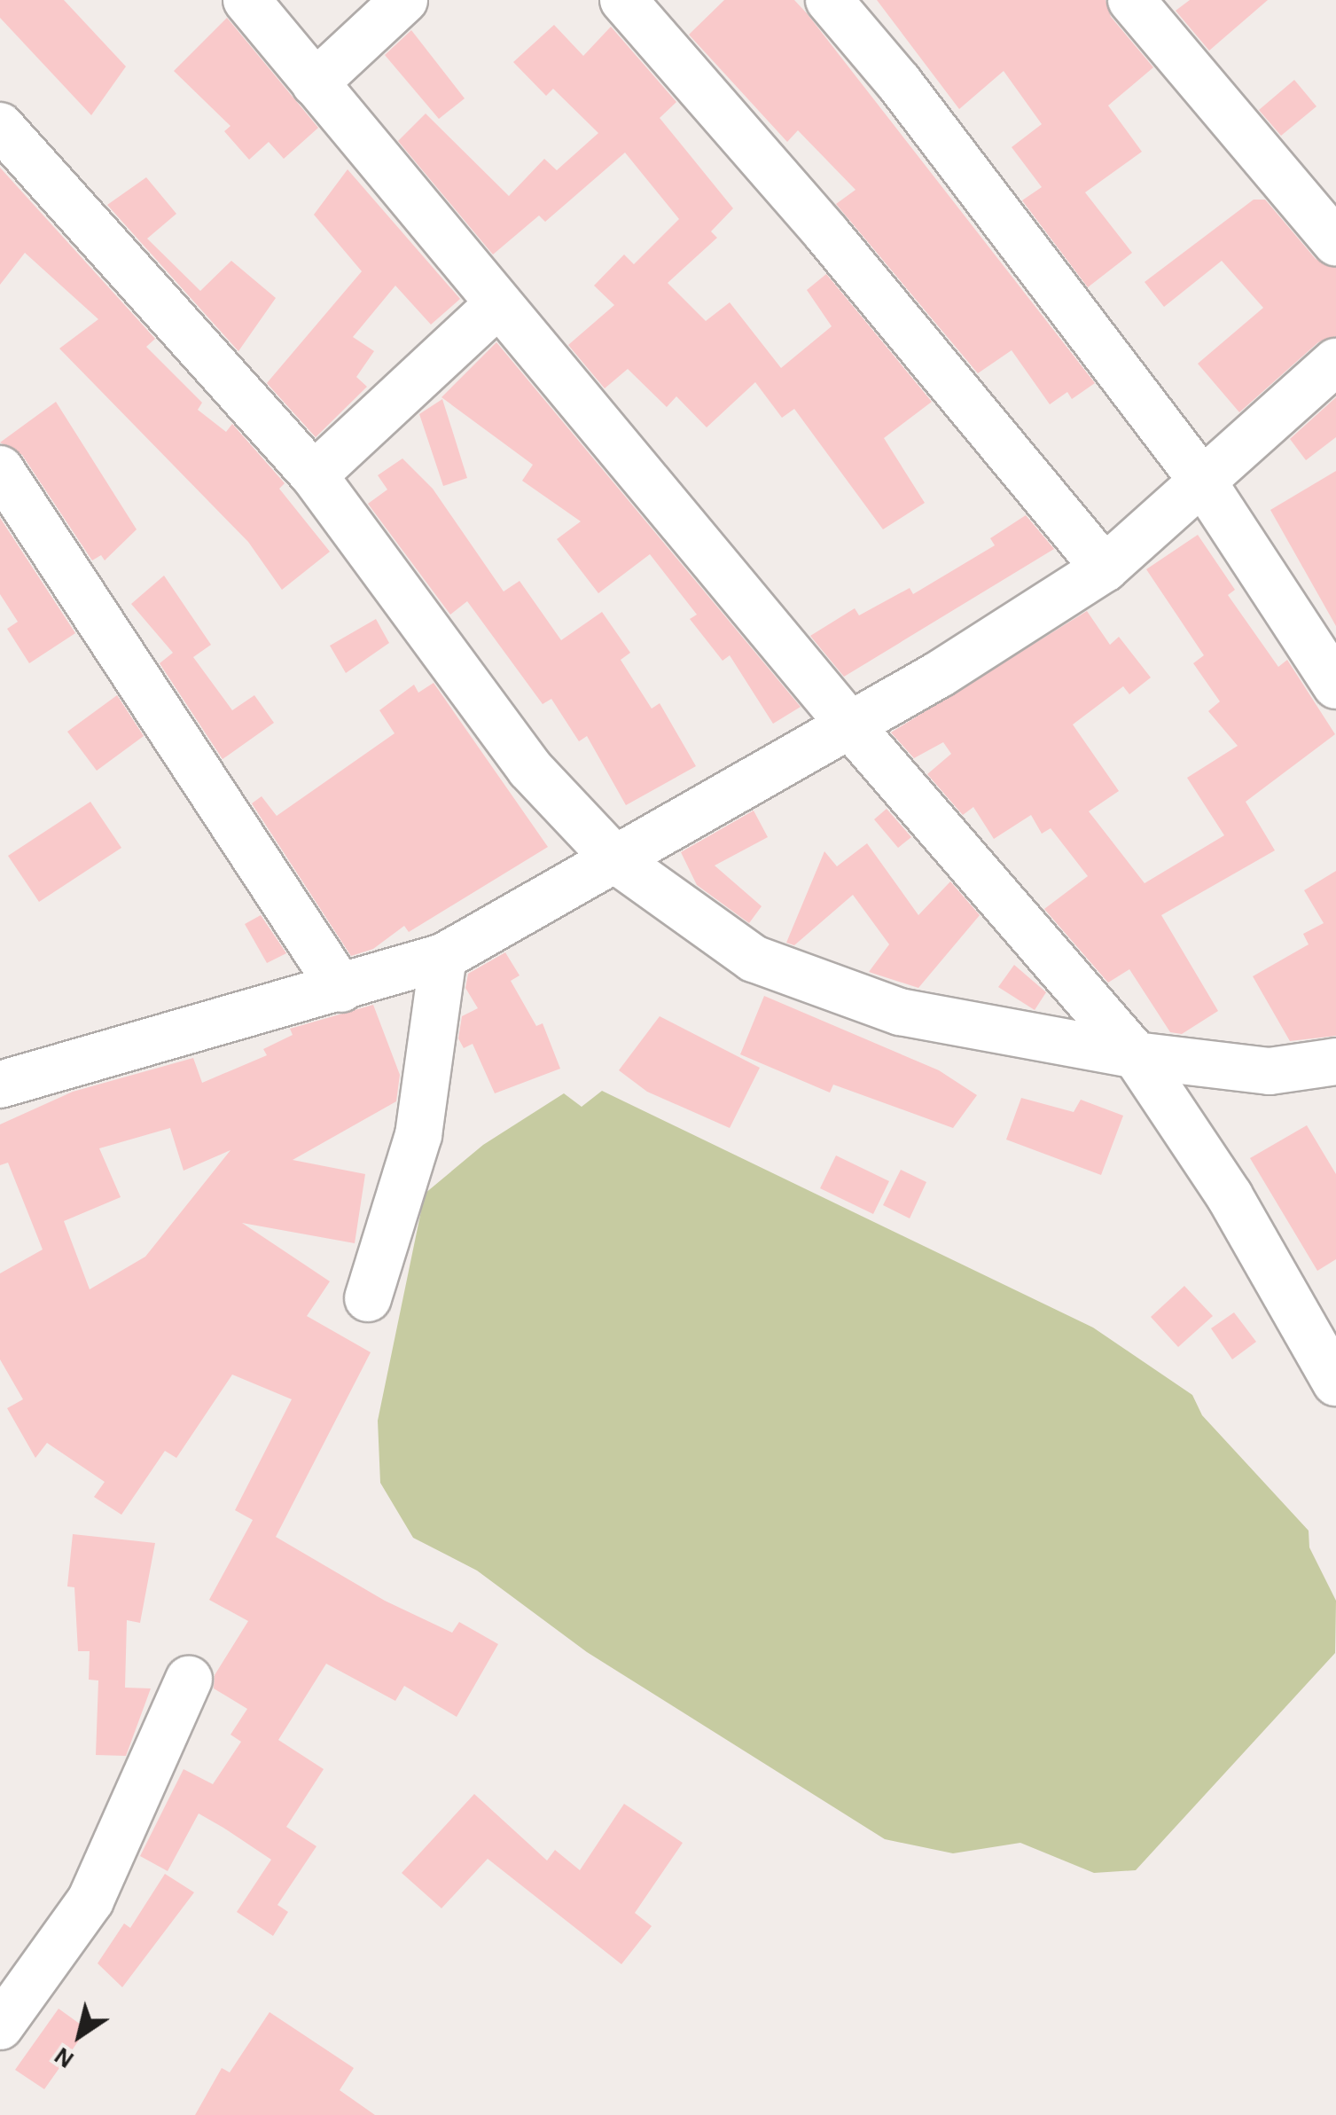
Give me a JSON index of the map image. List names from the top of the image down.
{
  "north": "bottom left"
}
